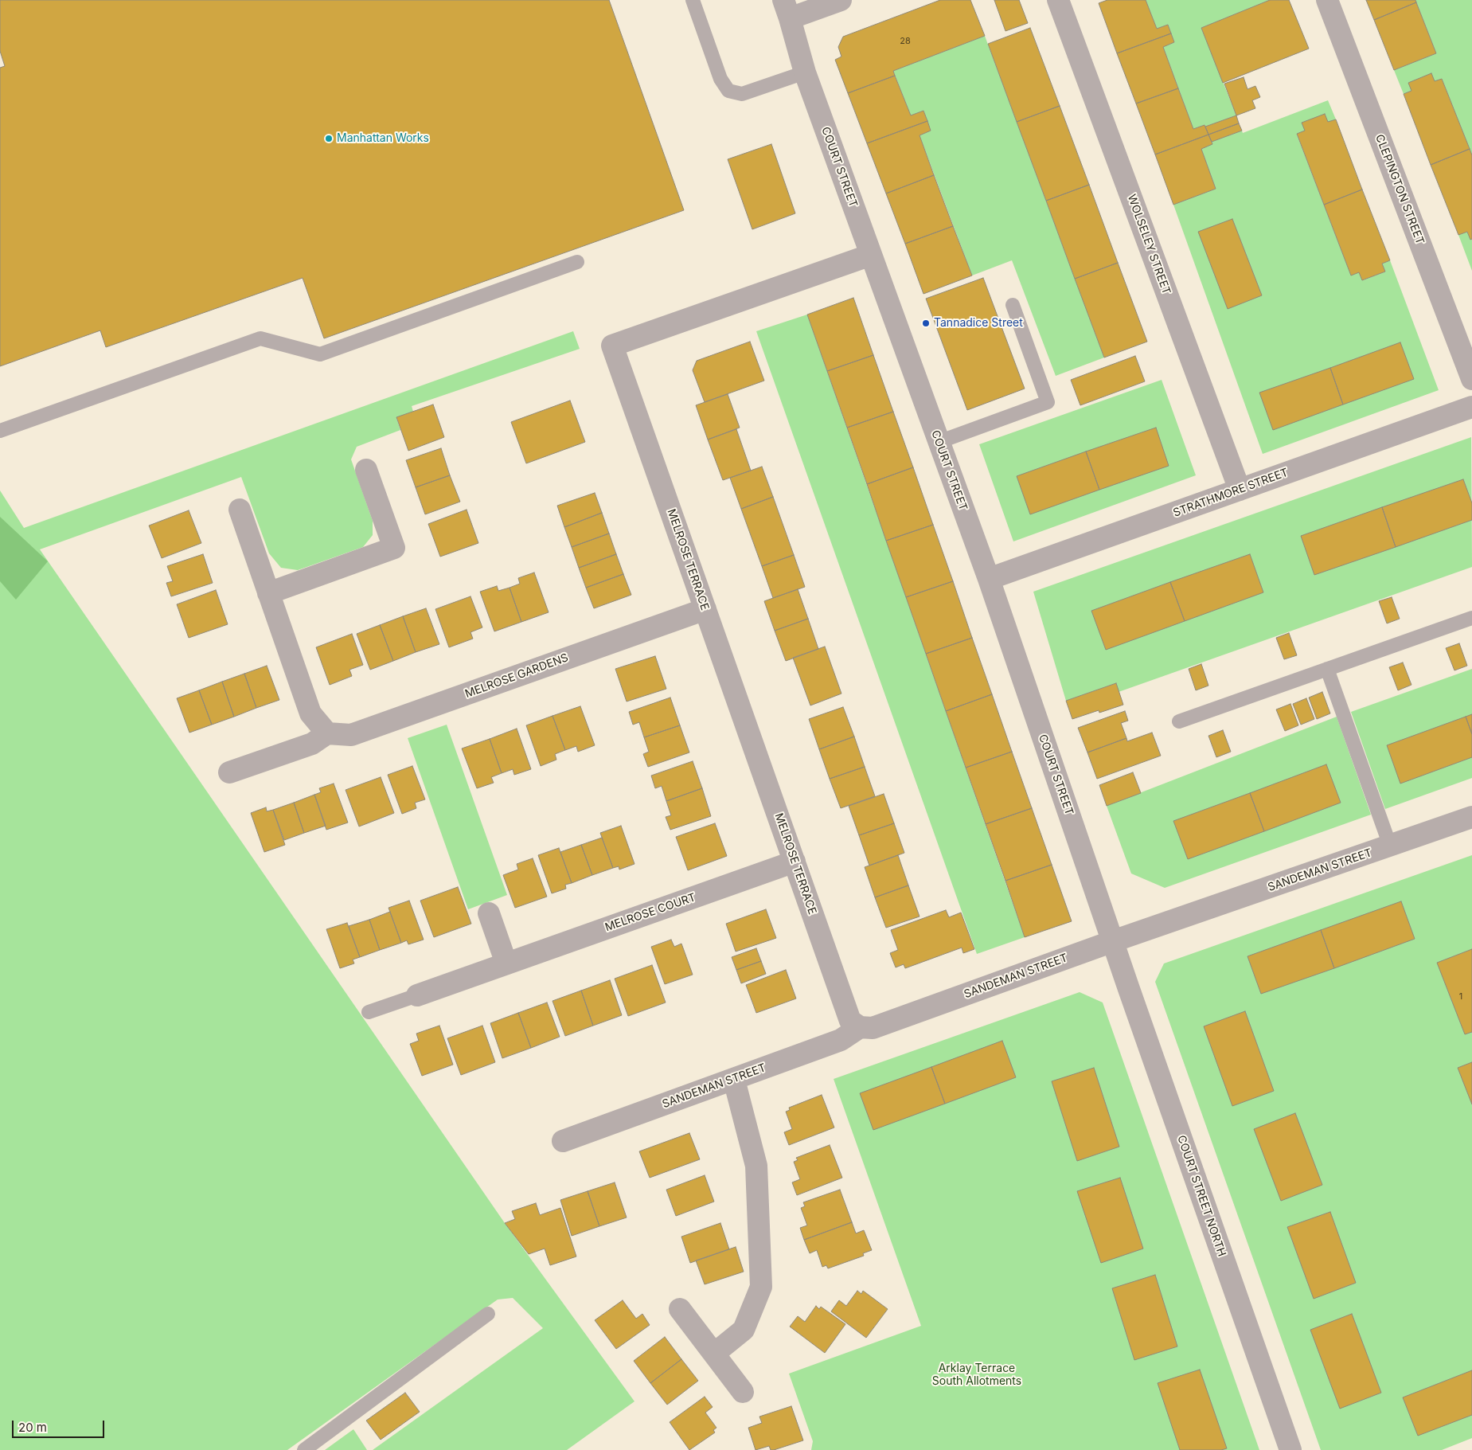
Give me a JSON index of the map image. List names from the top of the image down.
{
  "streets": {
    "street": [
      "COURT STREET",
      "CLEPINGTON STREET",
      "WOLSELEY STREET",
      "STRATHMORE STREET",
      "MELROSE TERRACE",
      "MELROSE GARDENS",
      "SANDEMAN STREET",
      "MELROSE COURT",
      "COURT STREET NORTH"
    ]
  },
  "crossings": [
    ["COURT STREET", "STRATHMORE STREET"],
    ["COURT STREET", "MELROSE TERRACE"],
    ["COURT STREET", "SANDEMAN STREET"],
    ["COURT STREET", "COURT STREET NORTH"],
    ["WOLSELEY STREET", "STRATHMORE STREET"],
    ["MELROSE TERRACE", "MELROSE GARDENS"],
    ["MELROSE TERRACE", "SANDEMAN STREET"],
    ["MELROSE TERRACE", "MELROSE COURT"],
    ["SANDEMAN STREET", "COURT STREET NORTH"]
  ],
  "parks": ["Arklay Terrace South Allotments"],
  "places": ["Manhattan Works", "Tannadice Street"],
  "house_numbers": ["28", "1"],
  "scale_bar": "20 m"
}
